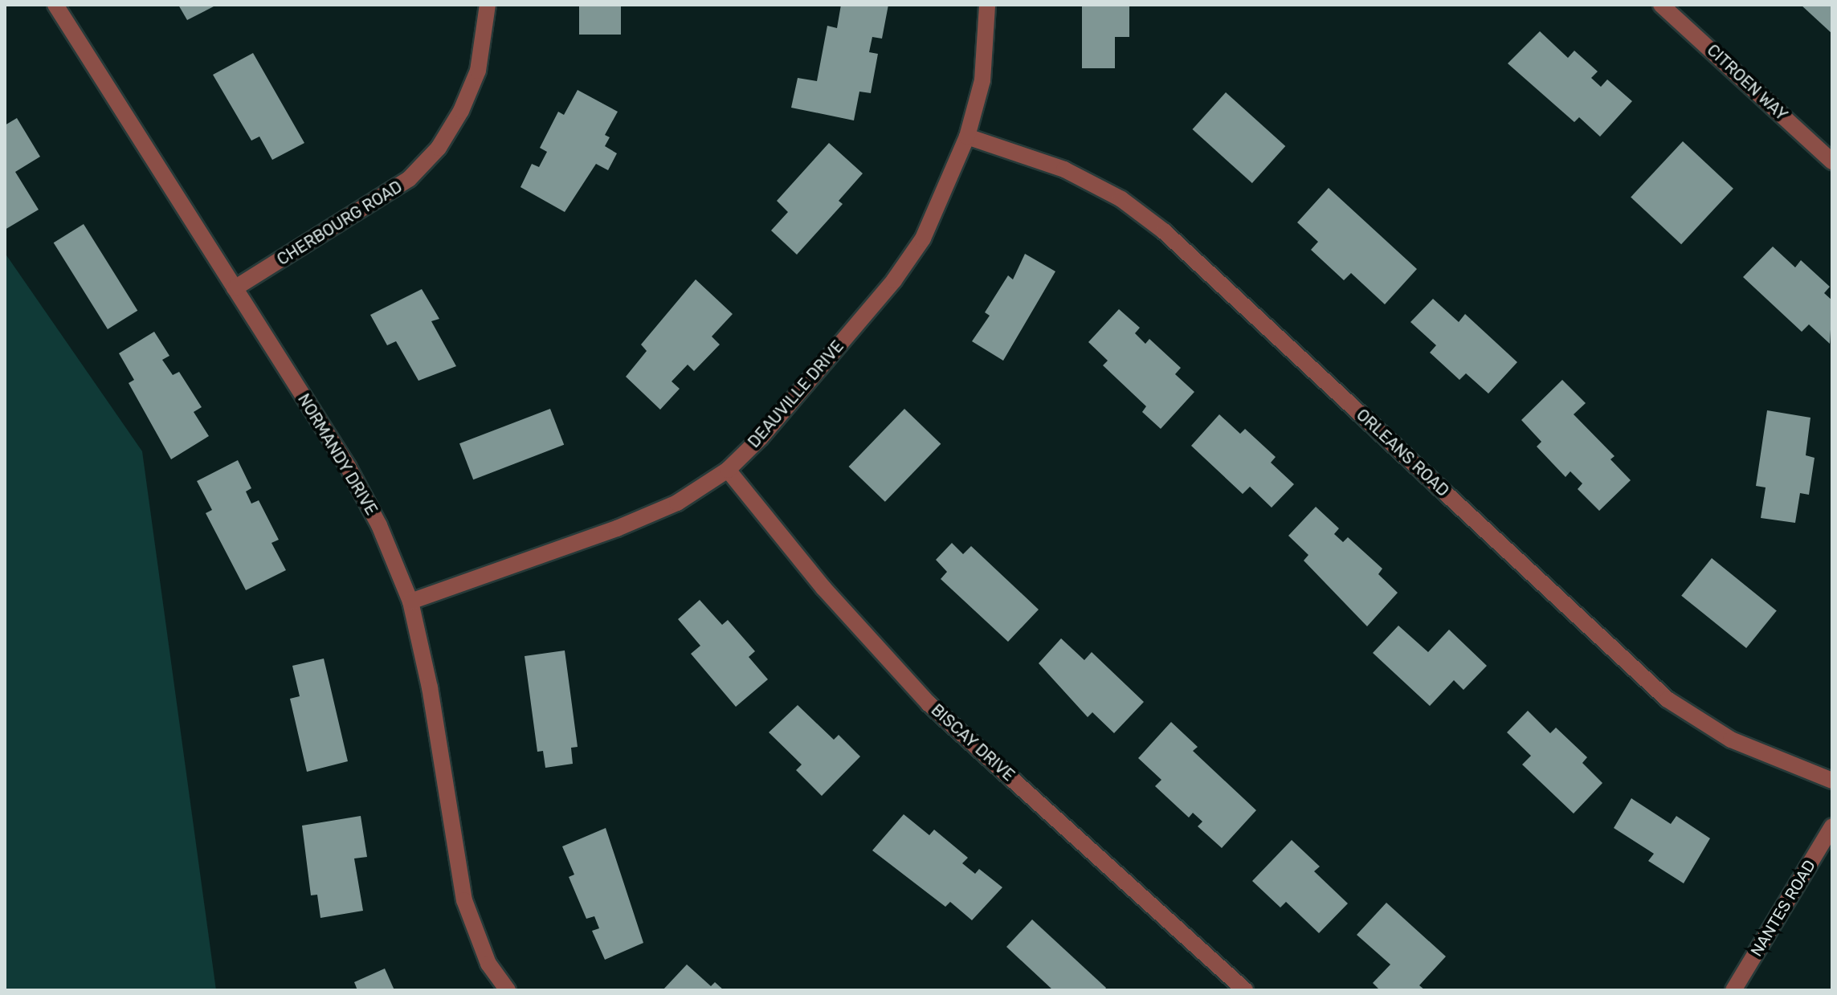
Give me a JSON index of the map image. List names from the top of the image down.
{
  "streets": {
    "street": [
      "CITROEN WAY",
      "CHERBOURG ROAD",
      "DEAUVILLE DRIVE",
      "ORLEANS ROAD",
      "NORMANDY DRIVE",
      "BISCAY DRIVE",
      "NANTES ROAD"
    ]
  },
  "crossings": [
    ["CHERBOURG ROAD", "NORMANDY DRIVE"],
    ["DEAUVILLE DRIVE", "ORLEANS ROAD"],
    ["DEAUVILLE DRIVE", "NORMANDY DRIVE"],
    ["DEAUVILLE DRIVE", "BISCAY DRIVE"]
  ]
}
